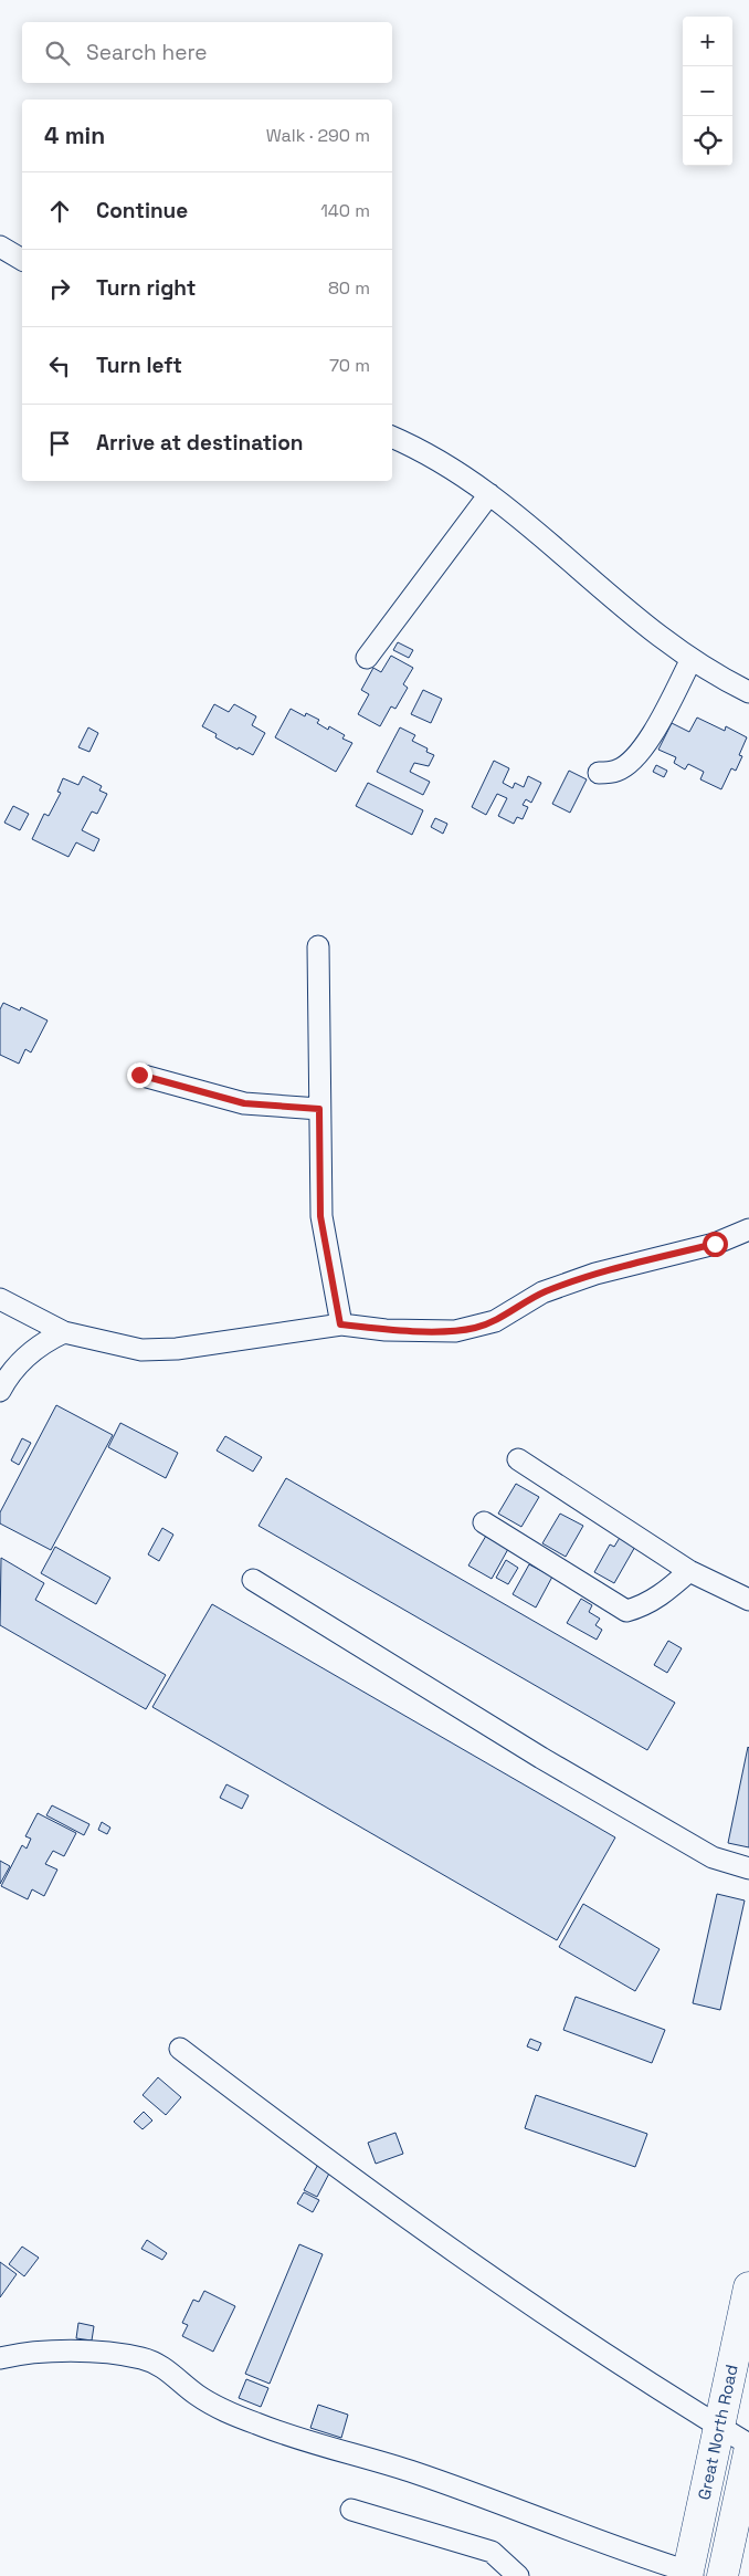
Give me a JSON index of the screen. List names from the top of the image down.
{
  "streets": {
    "highway": ["Great North Road"]
  },
  "page": {
    "map_buttons": ["+", "−"],
    "search": "Search here",
    "heading": ["4 min", "Walk · 290 m"],
    "list": [
      ["Continue", "140 m"],
      ["Turn right", "80 m"],
      ["Turn left", "70 m"],
      "Arrive at destination"
    ]
  }
}
